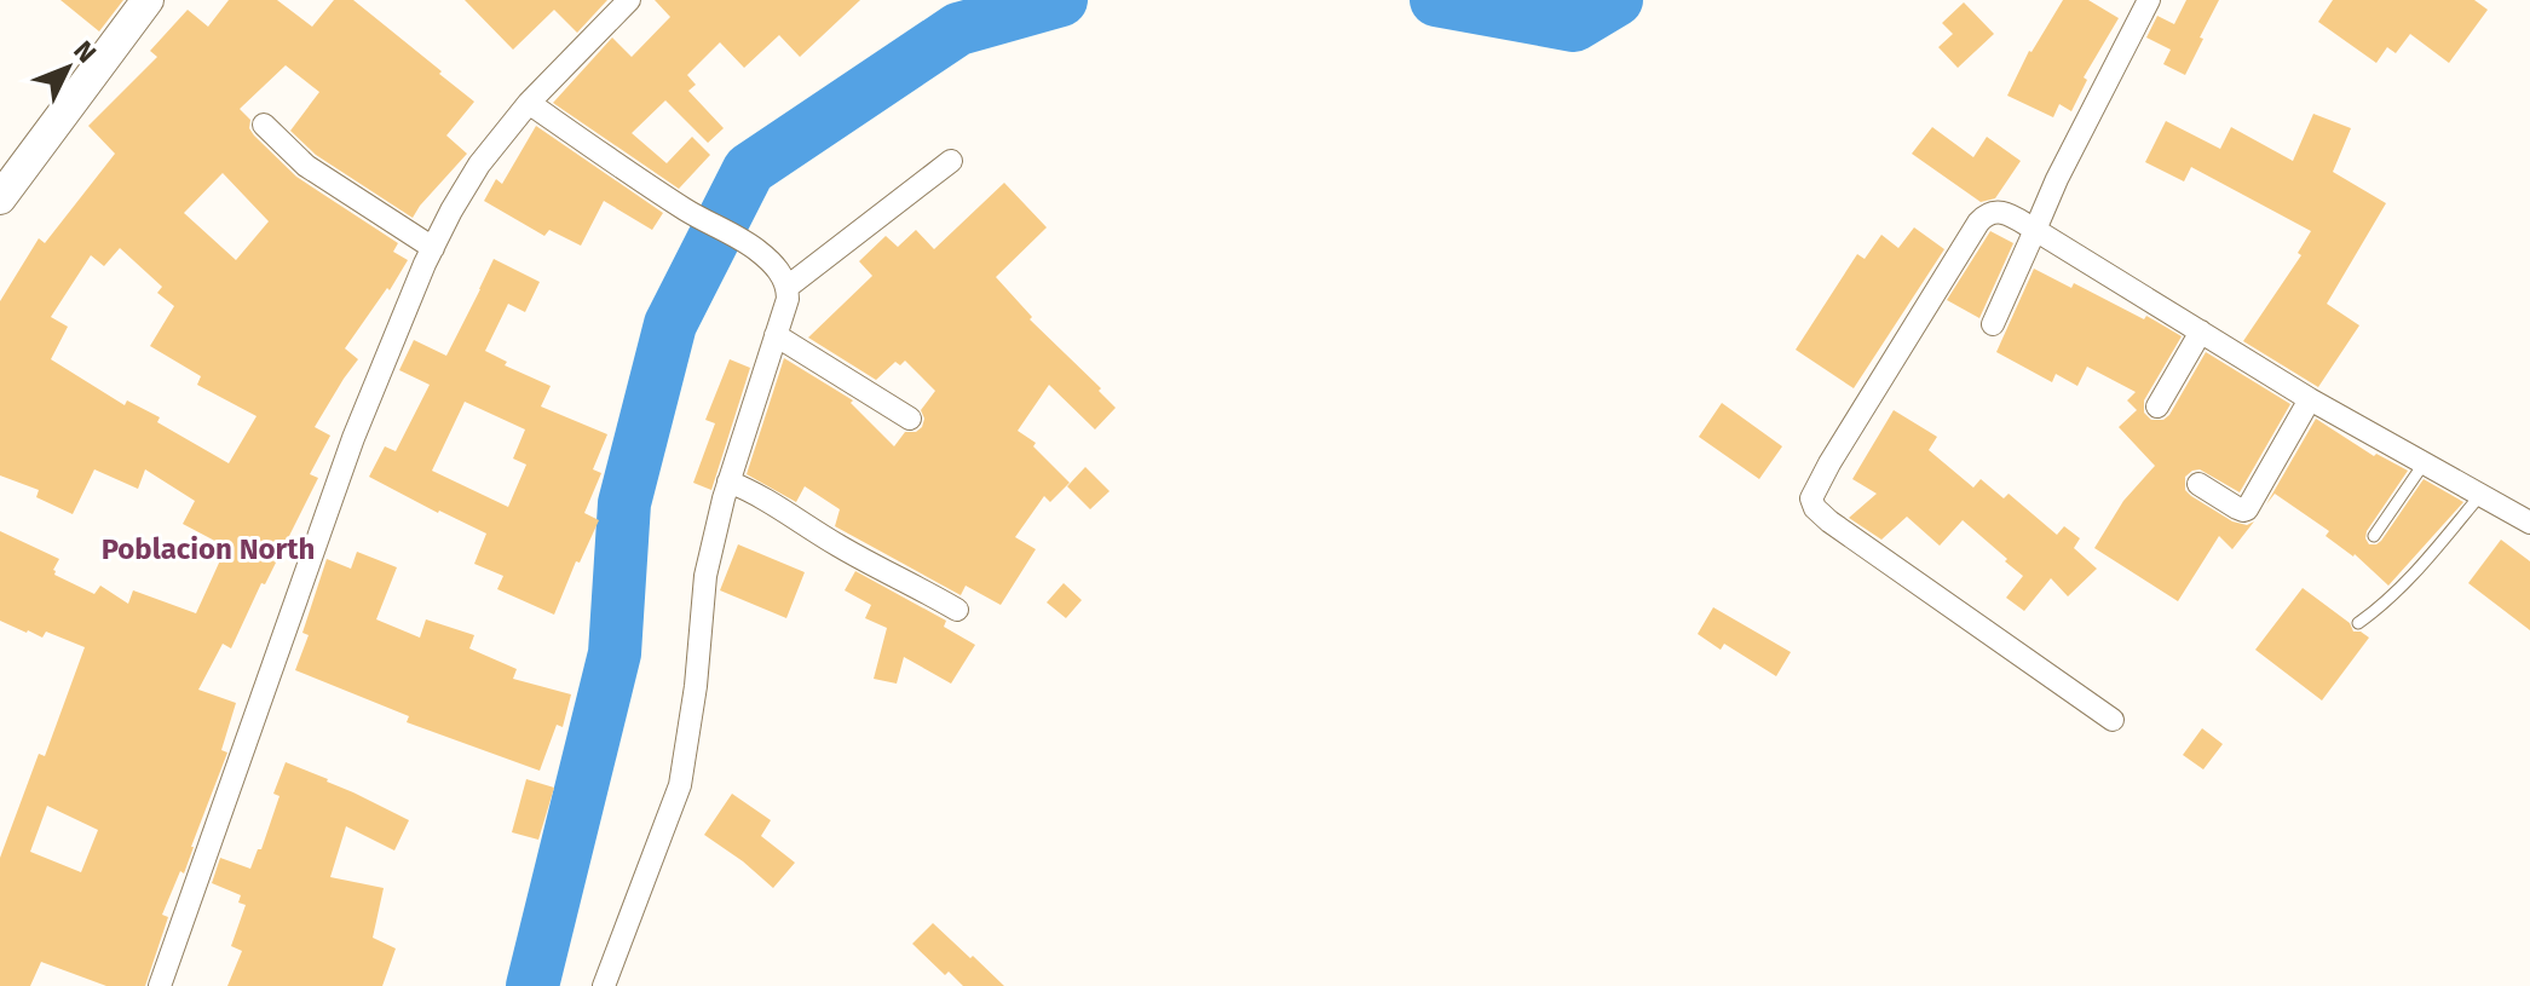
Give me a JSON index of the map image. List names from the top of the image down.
{
  "districts": ["Poblacion North"],
  "north": "top right"
}
